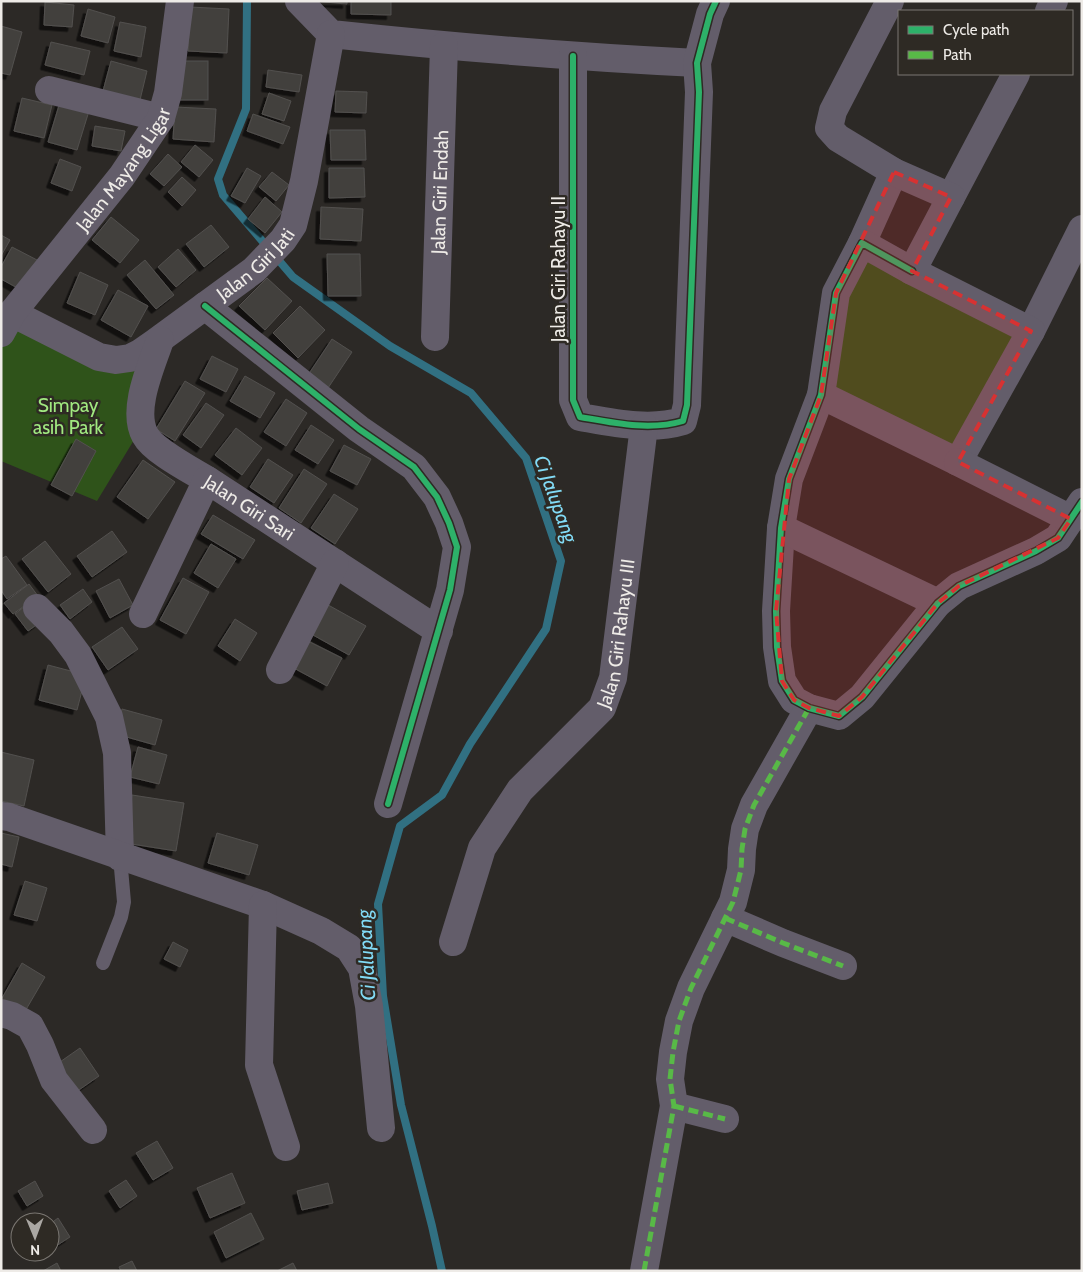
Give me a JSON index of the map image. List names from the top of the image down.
{
  "streets": {
    "street": [
      "Jalan Mayang Ligar",
      "Jalan Giri Endah",
      "Jalan Giri Jati",
      "Jalan Giri Rahayu II",
      "Jalan Giri Sari",
      "Jalan Giri Rahayu III"
    ]
  },
  "crossings": [
    ["Jalan Mayang Ligar", "Jalan Giri Jati"],
    ["Jalan Giri Jati", "Jalan Giri Sari"],
    ["Jalan Giri Rahayu II", "Jalan Giri Rahayu III"]
  ],
  "water": ["Ci Jalupang"],
  "parks": ["Simpay asih Park"],
  "legend": ["Cycle path", "Path"],
  "north": "bottom"
}
